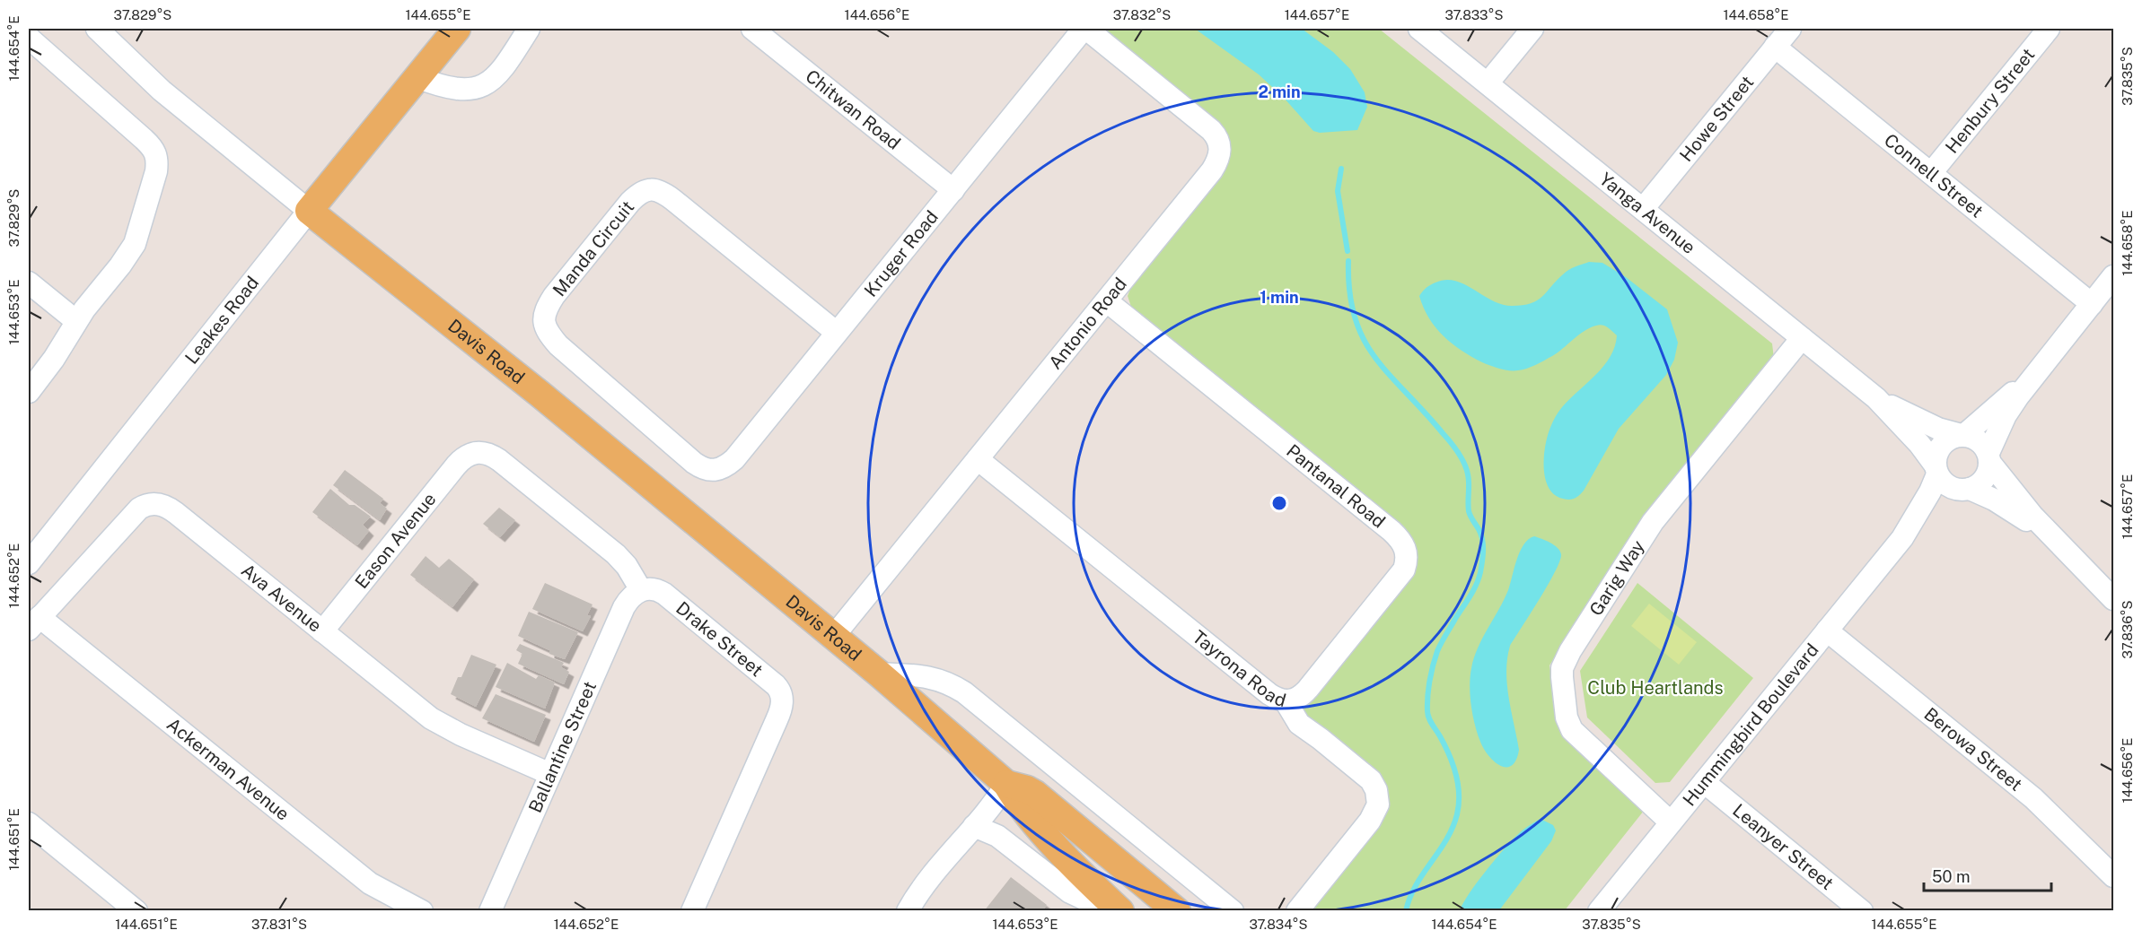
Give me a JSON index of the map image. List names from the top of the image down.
{
  "streets": {
    "main road": ["Leakes Road", "Davis Road"],
    "street": [
      "Henbury Street",
      "Chitwan Road",
      "Howe Street",
      "Connell Street",
      "Yanga Avenue",
      "Manda Circuit",
      "Kruger Road",
      "Antonio Road",
      "Pantanal Road",
      "Eason Avenue",
      "Garig Way",
      "Ava Avenue",
      "Drake Street",
      "Tayrona Road",
      "Hummingbird Boulevard",
      "Ballantine Street",
      "Berowa Street",
      "Ackerman Avenue",
      "Leanyer Street"
    ]
  },
  "crossings": [
    ["Henbury Street", "Connell Street"],
    ["Chitwan Road", "Kruger Road"],
    ["Howe Street", "Connell Street"],
    ["Howe Street", "Yanga Avenue"],
    ["Yanga Avenue", "Garig Way"],
    ["Yanga Avenue", "Hummingbird Boulevard"],
    ["Manda Circuit", "Kruger Road"],
    ["Kruger Road", "Antonio Road"],
    ["Leakes Road", "Davis Road"],
    ["Antonio Road", "Davis Road"],
    ["Antonio Road", "Pantanal Road"],
    ["Antonio Road", "Tayrona Road"],
    ["Pantanal Road", "Tayrona Road"],
    ["Eason Avenue", "Ava Avenue"],
    ["Eason Avenue", "Drake Street"],
    ["Eason Avenue", "Ballantine Street"],
    ["Garig Way", "Hummingbird Boulevard"],
    ["Ava Avenue", "Ballantine Street"],
    ["Ava Avenue", "Ackerman Avenue"],
    ["Drake Street", "Ballantine Street"],
    ["Hummingbird Boulevard", "Berowa Street"],
    ["Hummingbird Boulevard", "Leanyer Street"]
  ],
  "parks": ["Club Heartlands"],
  "scale_bar": "50 m",
  "coordinates": [
    "37.829°S",
    "144.655°E",
    "144.656°E",
    "37.832°S",
    "144.657°E",
    "37.833°S",
    "144.658°E",
    "144.654°E",
    "37.835°S",
    "144.653°E",
    "144.652°E",
    "37.836°S",
    "144.651°E",
    "37.831°S",
    "37.834°S"
  ],
  "rings": ["2 min", "1 min"]
}
